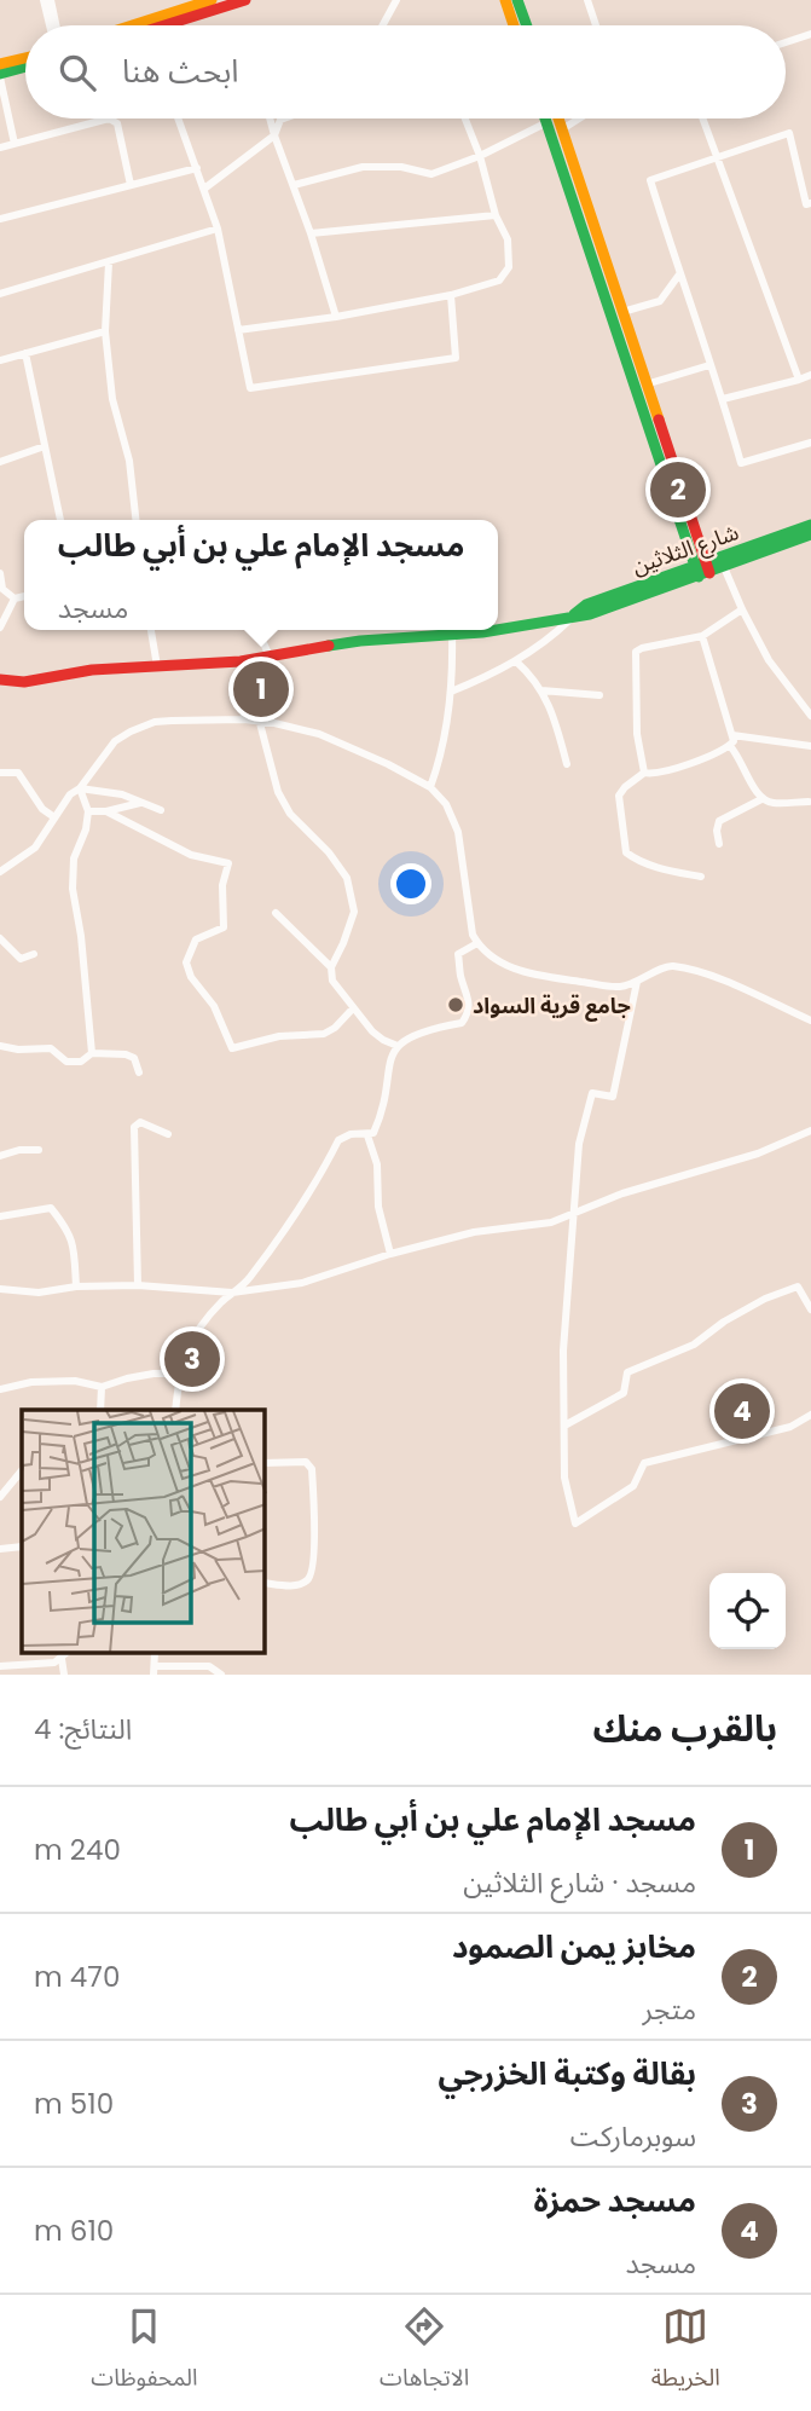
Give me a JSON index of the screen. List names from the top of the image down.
{
  "streets": {
    "street": ["شارع الثلاثين"]
  },
  "places": ["جامع قرية السواد"],
  "page": {
    "search": "ابحث هنا",
    "pins": [
      "2",
      "1",
      "3",
      "4"
    ],
    "popup": ["مسجد الإمام علي بن أبي طالب", "مسجد"],
    "heading": ["بالقرب منك", "النتائج: 4"],
    "list": [
      {
        "mark": "1",
        "name": "مسجد الإمام علي بن أبي طالب",
        "note": "مسجد · شارع الثلاثين",
        "value": "240 m"
      },
      {
        "mark": "2",
        "name": "مخابز يمن الصمود",
        "note": "متجر",
        "value": "470 m"
      },
      {
        "mark": "3",
        "name": "بقالة وكتبة الخزرجي",
        "note": "سوبرماركت",
        "value": "510 m"
      },
      {
        "mark": "4",
        "name": "مسجد حمزة",
        "note": "مسجد",
        "value": "610 m"
      }
    ],
    "nav": ["الخريطة", "الاتجاهات", "المحفوظات"]
  }
}
